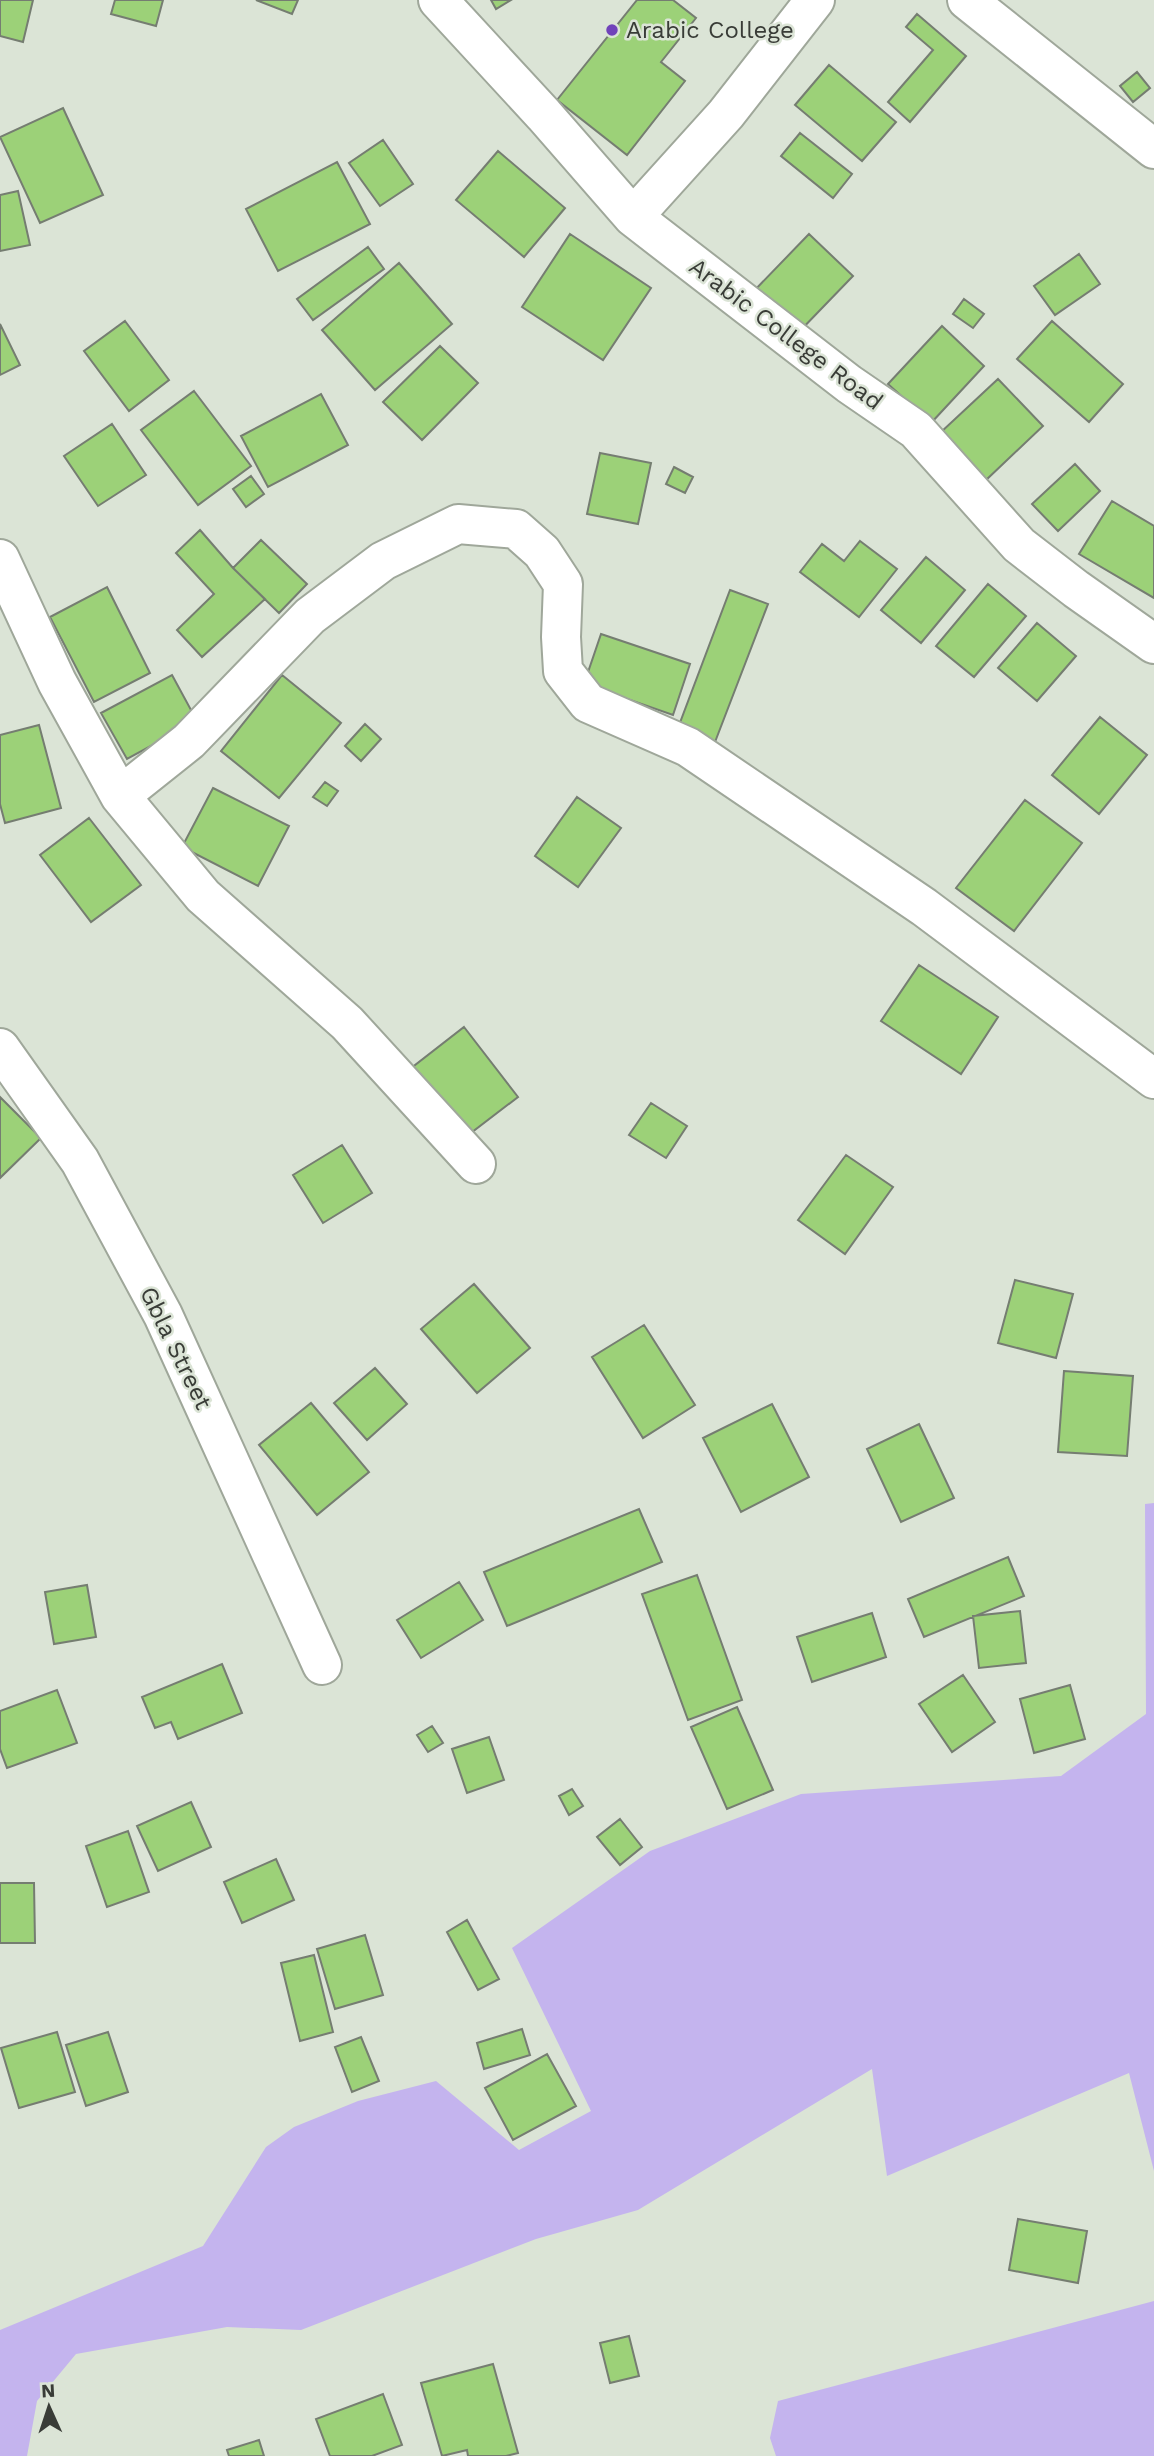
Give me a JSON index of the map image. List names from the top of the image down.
{
  "streets": {
    "street": ["Arabic College Road", "Gbla Street"]
  },
  "places": ["Arabic College"],
  "north": "top"
}
